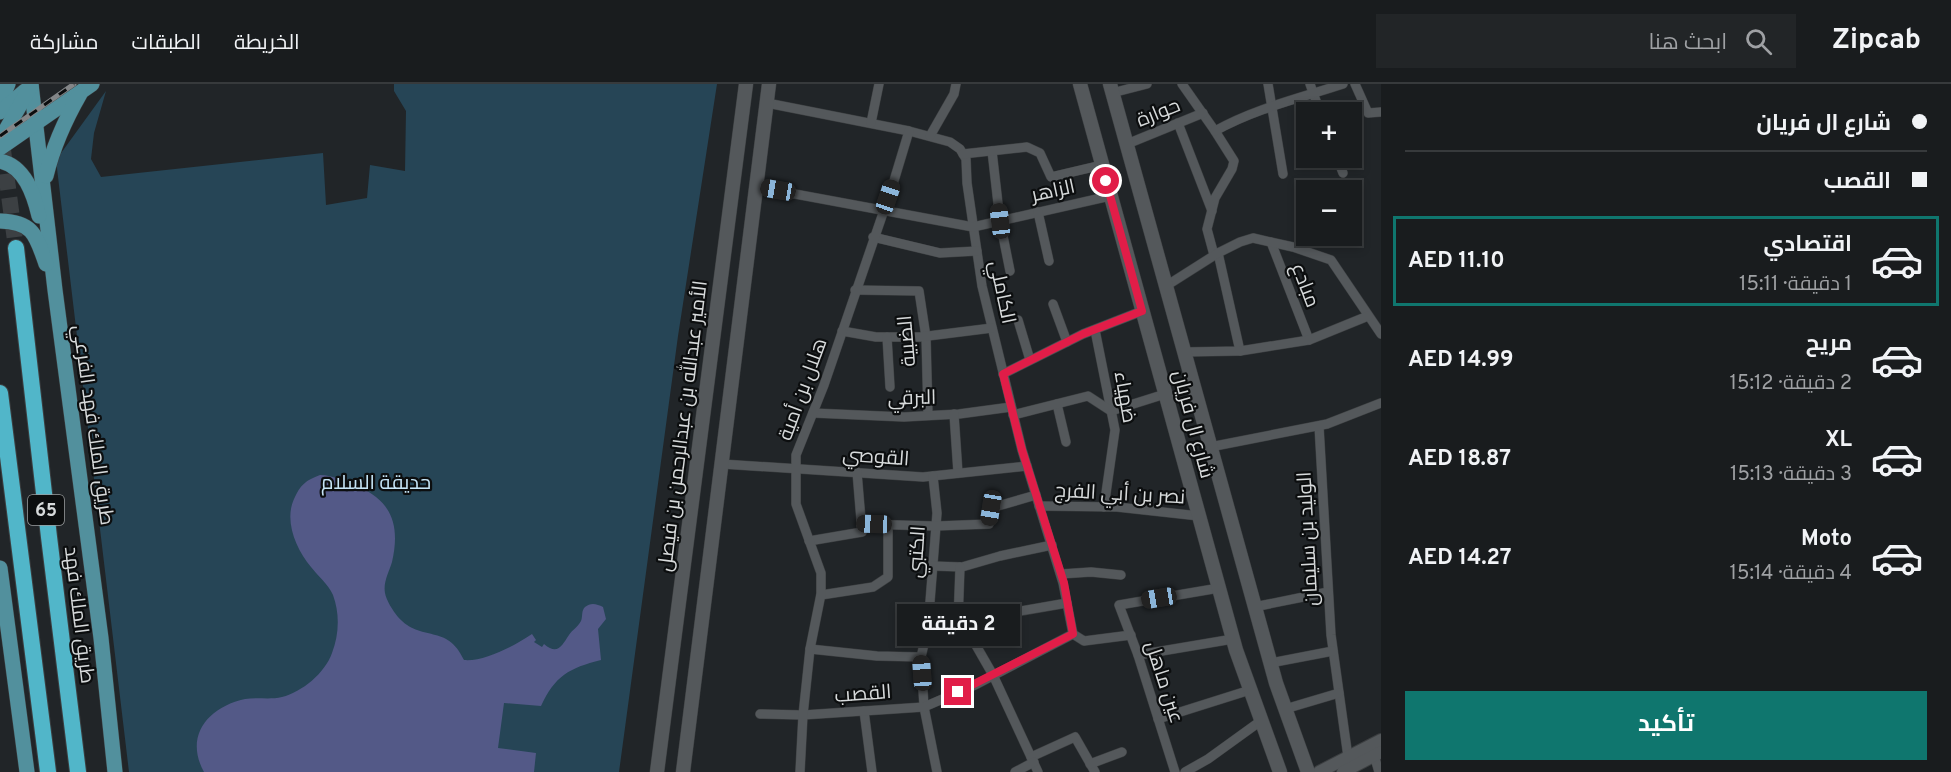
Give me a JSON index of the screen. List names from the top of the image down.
{
  "streets": {
    "highway": ["65", "طريق الملك فهد"],
    "main road": ["شارع ال فريان", "طريق الملك فهد الفرعي", "الأمير عبدالله بن عبدالرحمن بن فيصل"],
    "street": [
      "حوارة",
      "الزاهر",
      "مبادع",
      "الكاملي",
      "الضبية",
      "هلال بن أمية",
      "البرقي",
      "ضهياء",
      "القوصي",
      "نصر بن أبي الفرج",
      "الوليد بن سليمان",
      "الكتبي",
      "عين ماهل",
      "القصب"
    ]
  },
  "crossings": [
    ["حوارة", "شارع ال فريان"],
    ["الزاهر", "الكاملي"],
    ["الزاهر", "هلال بن أمية"],
    ["الزاهر", "شارع ال فريان"],
    ["الكاملي", "البرقي"],
    ["الكاملي", "القوصي"],
    ["الكاملي", "نصر بن أبي الفرج"],
    ["الكاملي", "القصب"],
    ["الضبية", "هلال بن أمية"],
    ["الضبية", "البرقي"],
    ["هلال بن أمية", "البرقي"],
    ["هلال بن أمية", "القوصي"],
    ["هلال بن أمية", "القصب"],
    ["البرقي", "ضهياء"],
    ["ضهياء", "نصر بن أبي الفرج"],
    ["شارع ال فريان", "نصر بن أبي الفرج"],
    ["شارع ال فريان", "عين ماهل"],
    ["القوصي", "الكتبي"],
    ["نصر بن أبي الفرج", "الكتبي"],
    ["الكتبي", "القصب"]
  ],
  "parks": ["حديقة السلام"],
  "page": {
    "header": "Zipcab",
    "search": "ابحث هنا",
    "nav": ["الخريطة", "الطبقات", "مشاركة"],
    "banner": ["شارع ال فريان", "القصب"],
    "map_buttons": ["+", "−"],
    "list": [
      {
        "name": "اقتصادي",
        "note": "1 دقيقة · 15:11",
        "value": "AED 11.10"
      },
      {
        "name": "مريح",
        "note": "2 دقيقة · 15:12",
        "value": "AED 14.99"
      },
      {
        "name": "XL",
        "note": "3 دقيقة · 15:13",
        "value": "AED 18.87"
      },
      {
        "name": "Moto",
        "note": "4 دقيقة · 15:14",
        "value": "AED 14.27"
      }
    ],
    "bubble": "2 دقيقة",
    "buttons": "تأكيد"
  }
}
